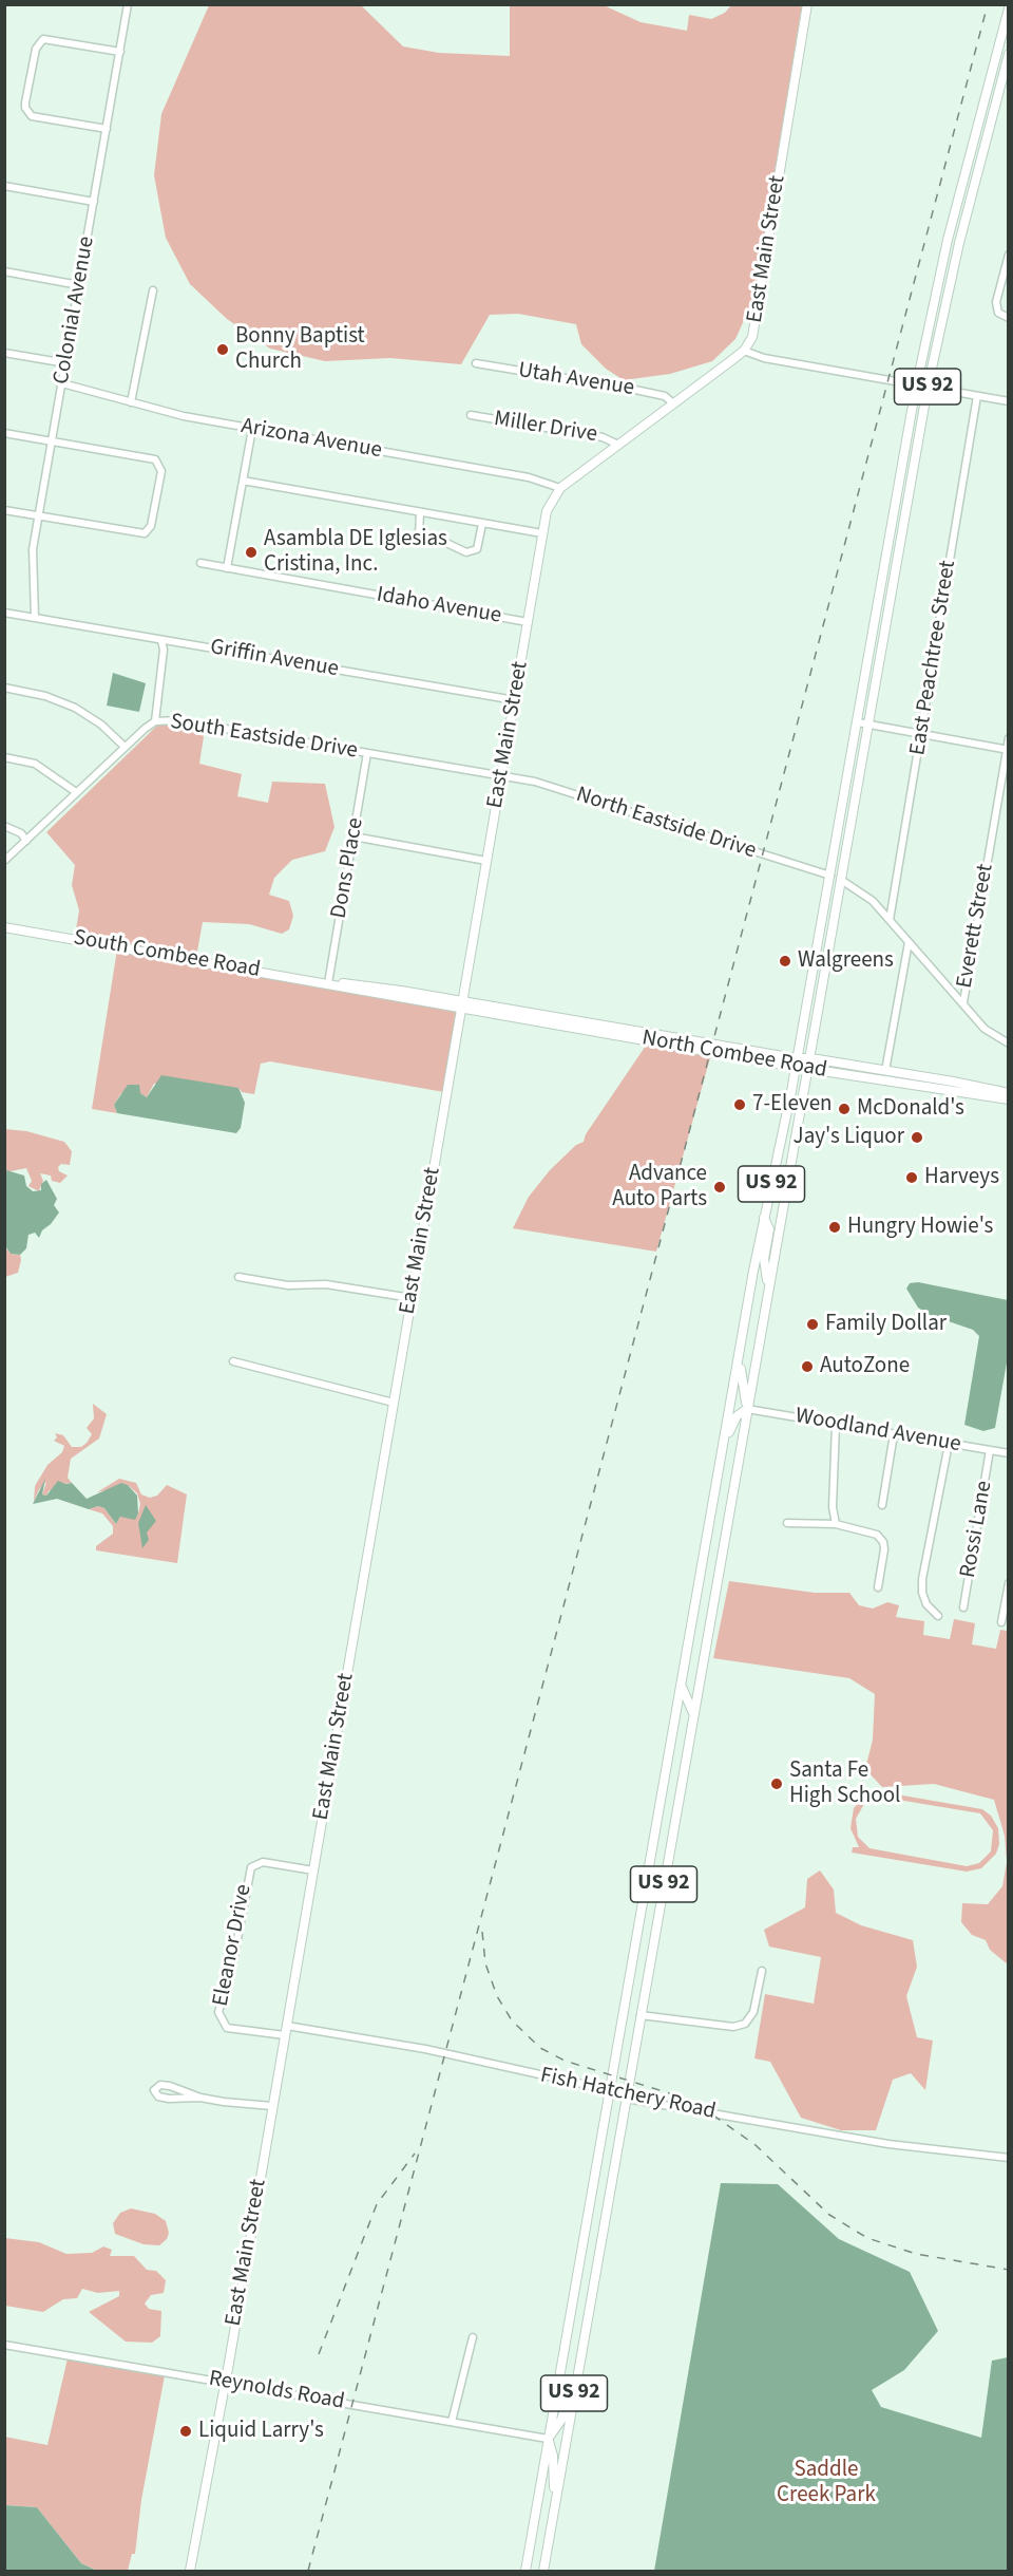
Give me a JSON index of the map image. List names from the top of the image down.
{
  "streets": {
    "main road": [
      "East Main Street",
      "US 92",
      "South Combee Road",
      "North Combee Road"
    ],
    "street": [
      "Colonial Avenue",
      "Utah Avenue",
      "Miller Drive",
      "Arizona Avenue",
      "Idaho Avenue",
      "East Peachtree Street",
      "Griffin Avenue",
      "South Eastside Drive",
      "North Eastside Drive",
      "Dons Place",
      "Everett Street",
      "Woodland Avenue",
      "Rossi Lane",
      "Eleanor Drive",
      "Fish Hatchery Road",
      "Reynolds Road"
    ]
  },
  "crossings": [
    ["East Main Street", "Utah Avenue"],
    ["East Main Street", "Miller Drive"],
    ["East Main Street", "Arizona Avenue"],
    ["East Main Street", "Idaho Avenue"],
    ["East Main Street", "Griffin Avenue"],
    ["East Main Street", "South Eastside Drive"],
    ["East Main Street", "North Eastside Drive"],
    ["East Main Street", "South Combee Road"],
    ["East Main Street", "North Combee Road"],
    ["East Main Street", "Eleanor Drive"],
    ["East Main Street", "Fish Hatchery Road"],
    ["East Main Street", "Reynolds Road"],
    ["Colonial Avenue", "Arizona Avenue"],
    ["Colonial Avenue", "Griffin Avenue"],
    ["US 92", "North Eastside Drive"],
    ["US 92", "North Combee Road"],
    ["US 92", "Woodland Avenue"],
    ["US 92", "Fish Hatchery Road"],
    ["US 92", "Reynolds Road"],
    ["South Eastside Drive", "North Eastside Drive"],
    ["South Eastside Drive", "Dons Place"],
    ["Dons Place", "South Combee Road"],
    ["South Combee Road", "North Combee Road"],
    ["Woodland Avenue", "Rossi Lane"]
  ],
  "parks": ["Saddle Creek Park"],
  "places": [
    "Bonny Baptist Church",
    "Asambla DE Iglesias Cristina, Inc.",
    "Walgreens",
    "7-Eleven",
    "McDonald's",
    "Jay's Liquor",
    "Harveys",
    "Advance Auto Parts",
    "Hungry Howie's",
    "Family Dollar",
    "AutoZone",
    "Santa Fe High School",
    "Liquid Larry's"
  ]
}
